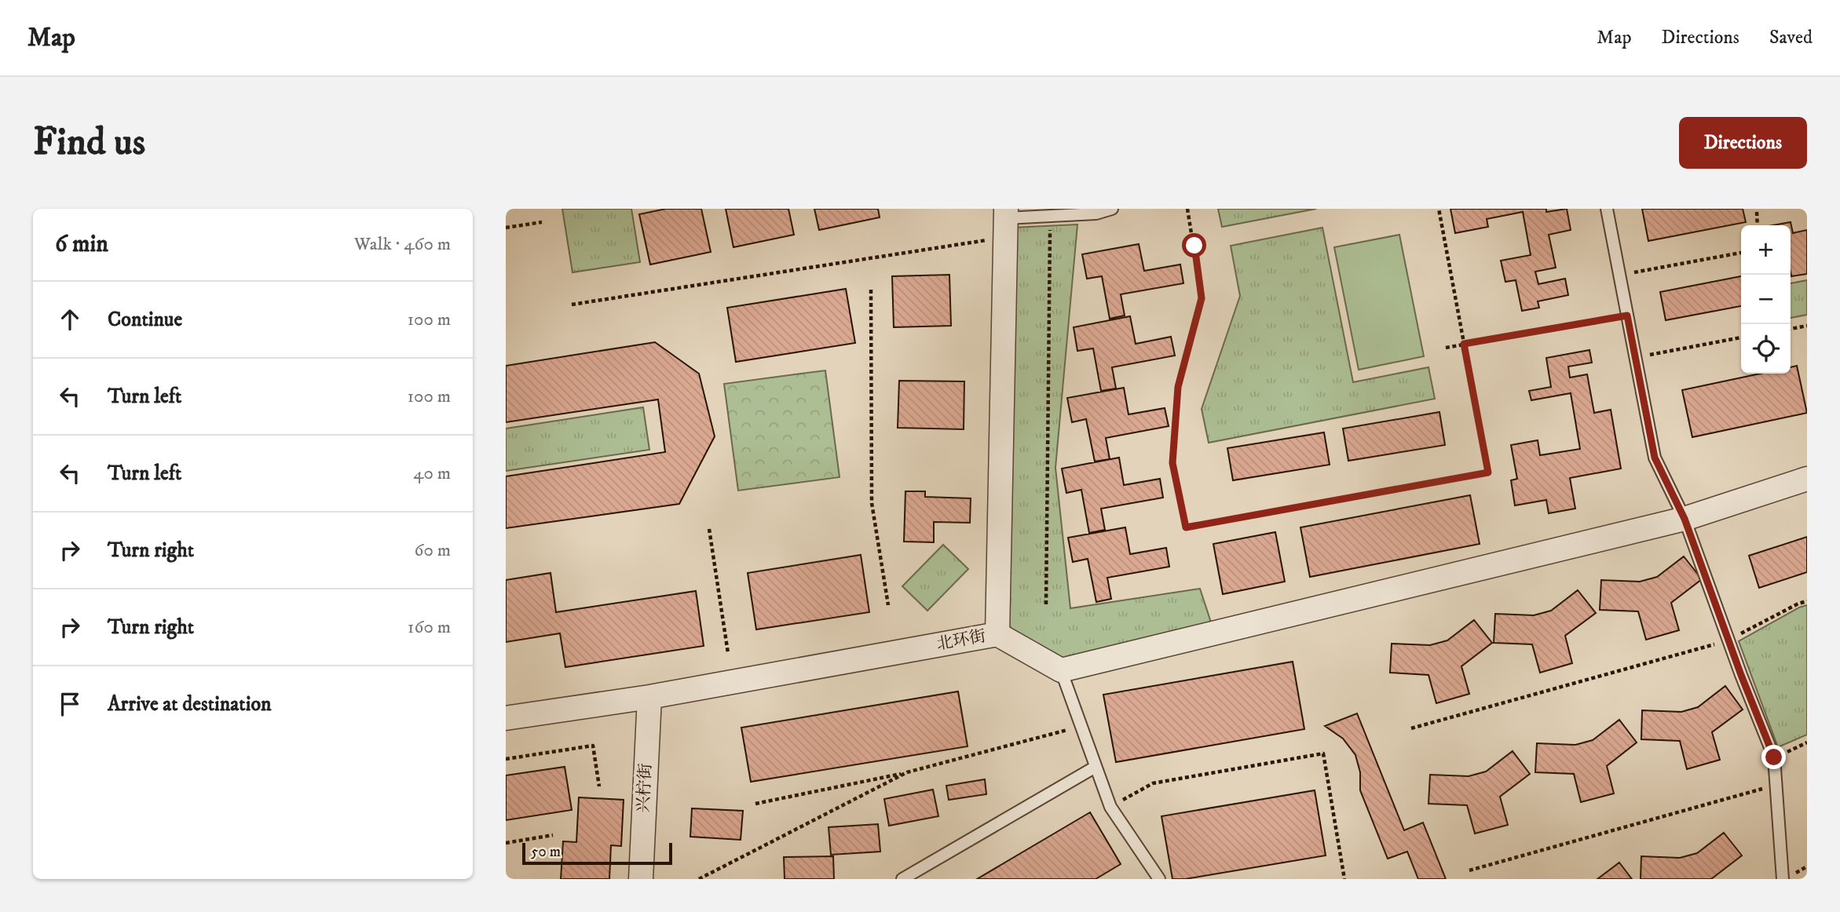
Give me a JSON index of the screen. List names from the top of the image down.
{
  "streets": {
    "street": ["北环街", "兴柠街"]
  },
  "crossings": [
    ["北环街", "兴柠街"]
  ],
  "scale_bar": "50 m",
  "page": {
    "header": "Map",
    "nav": ["Map", "Directions", "Saved"],
    "buttons": "Directions",
    "title": "Find us",
    "heading": ["6 min", "Walk · 460 m"],
    "map_buttons": ["+", "−"],
    "list": [
      ["Continue", "100 m"],
      ["Turn left", "100 m"],
      ["Turn left", "40 m"],
      ["Turn right", "60 m"],
      ["Turn right", "160 m"],
      "Arrive at destination"
    ],
    "scale": "50 m"
  }
}
